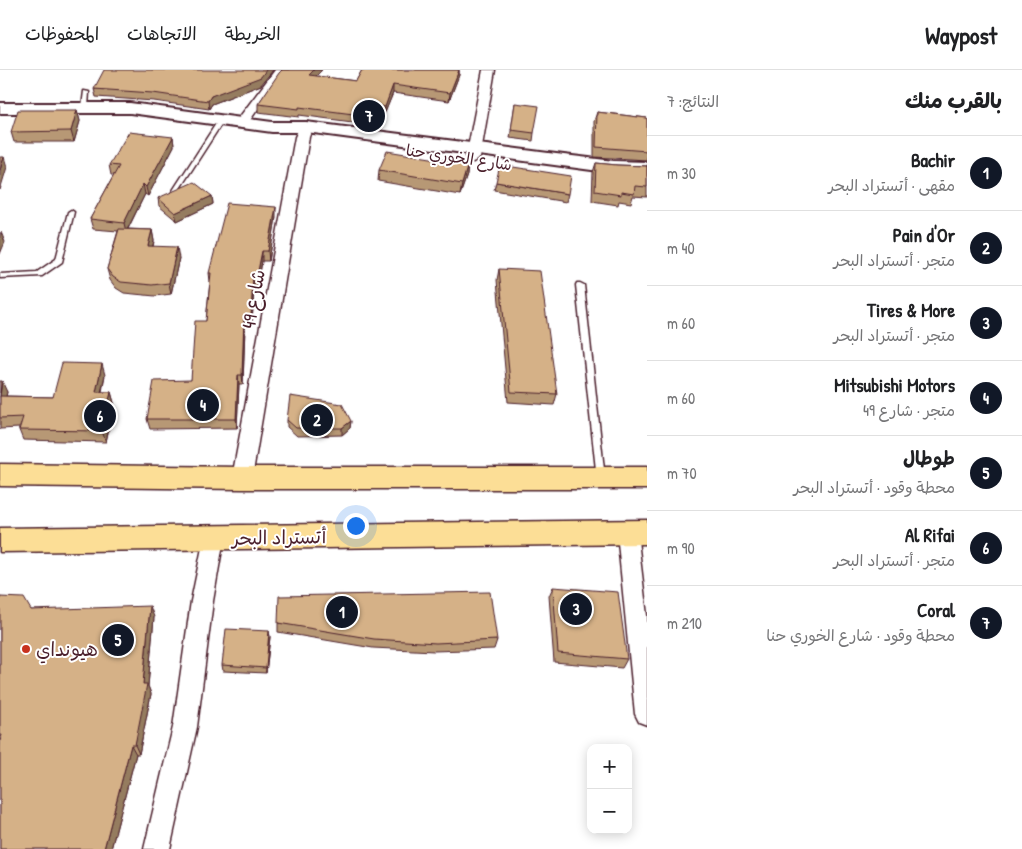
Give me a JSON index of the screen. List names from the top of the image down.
{
  "streets": {
    "highway": ["أتستراد البحر"],
    "street": ["شارع الخوري حنا", "شارع 49"]
  },
  "crossings": [
    ["شارع الخوري حنا", "شارع 49"]
  ],
  "places": ["هيونداي"],
  "page": {
    "header": "Waypost",
    "nav": ["الخريطة", "الاتجاهات", "المحفوظات"],
    "heading": ["بالقرب منك", "النتائج: 7"],
    "pins": [
      "7",
      "4",
      "6",
      "2",
      "3",
      "1",
      "5"
    ],
    "list": [
      {
        "mark": "1",
        "name": "Bachir",
        "note": "مقهى · أتستراد البحر",
        "value": "30 m"
      },
      {
        "mark": "2",
        "name": "Pain d'Or",
        "note": "متجر · أتستراد البحر",
        "value": "40 m"
      },
      {
        "mark": "3",
        "name": "Tires & More",
        "note": "متجر · أتستراد البحر",
        "value": "60 m"
      },
      {
        "mark": "4",
        "name": "Mitsubishi Motors",
        "note": "متجر · شارع 49",
        "value": "60 m"
      },
      {
        "mark": "5",
        "name": "طوطال",
        "note": "محطة وقود · أتستراد البحر",
        "value": "70 m"
      },
      {
        "mark": "6",
        "name": "Al Rifai",
        "note": "متجر · أتستراد البحر",
        "value": "90 m"
      },
      {
        "mark": "7",
        "name": "Coral",
        "note": "محطة وقود · شارع الخوري حنا",
        "value": "210 m"
      }
    ],
    "map_buttons": ["+", "−"]
  }
}
